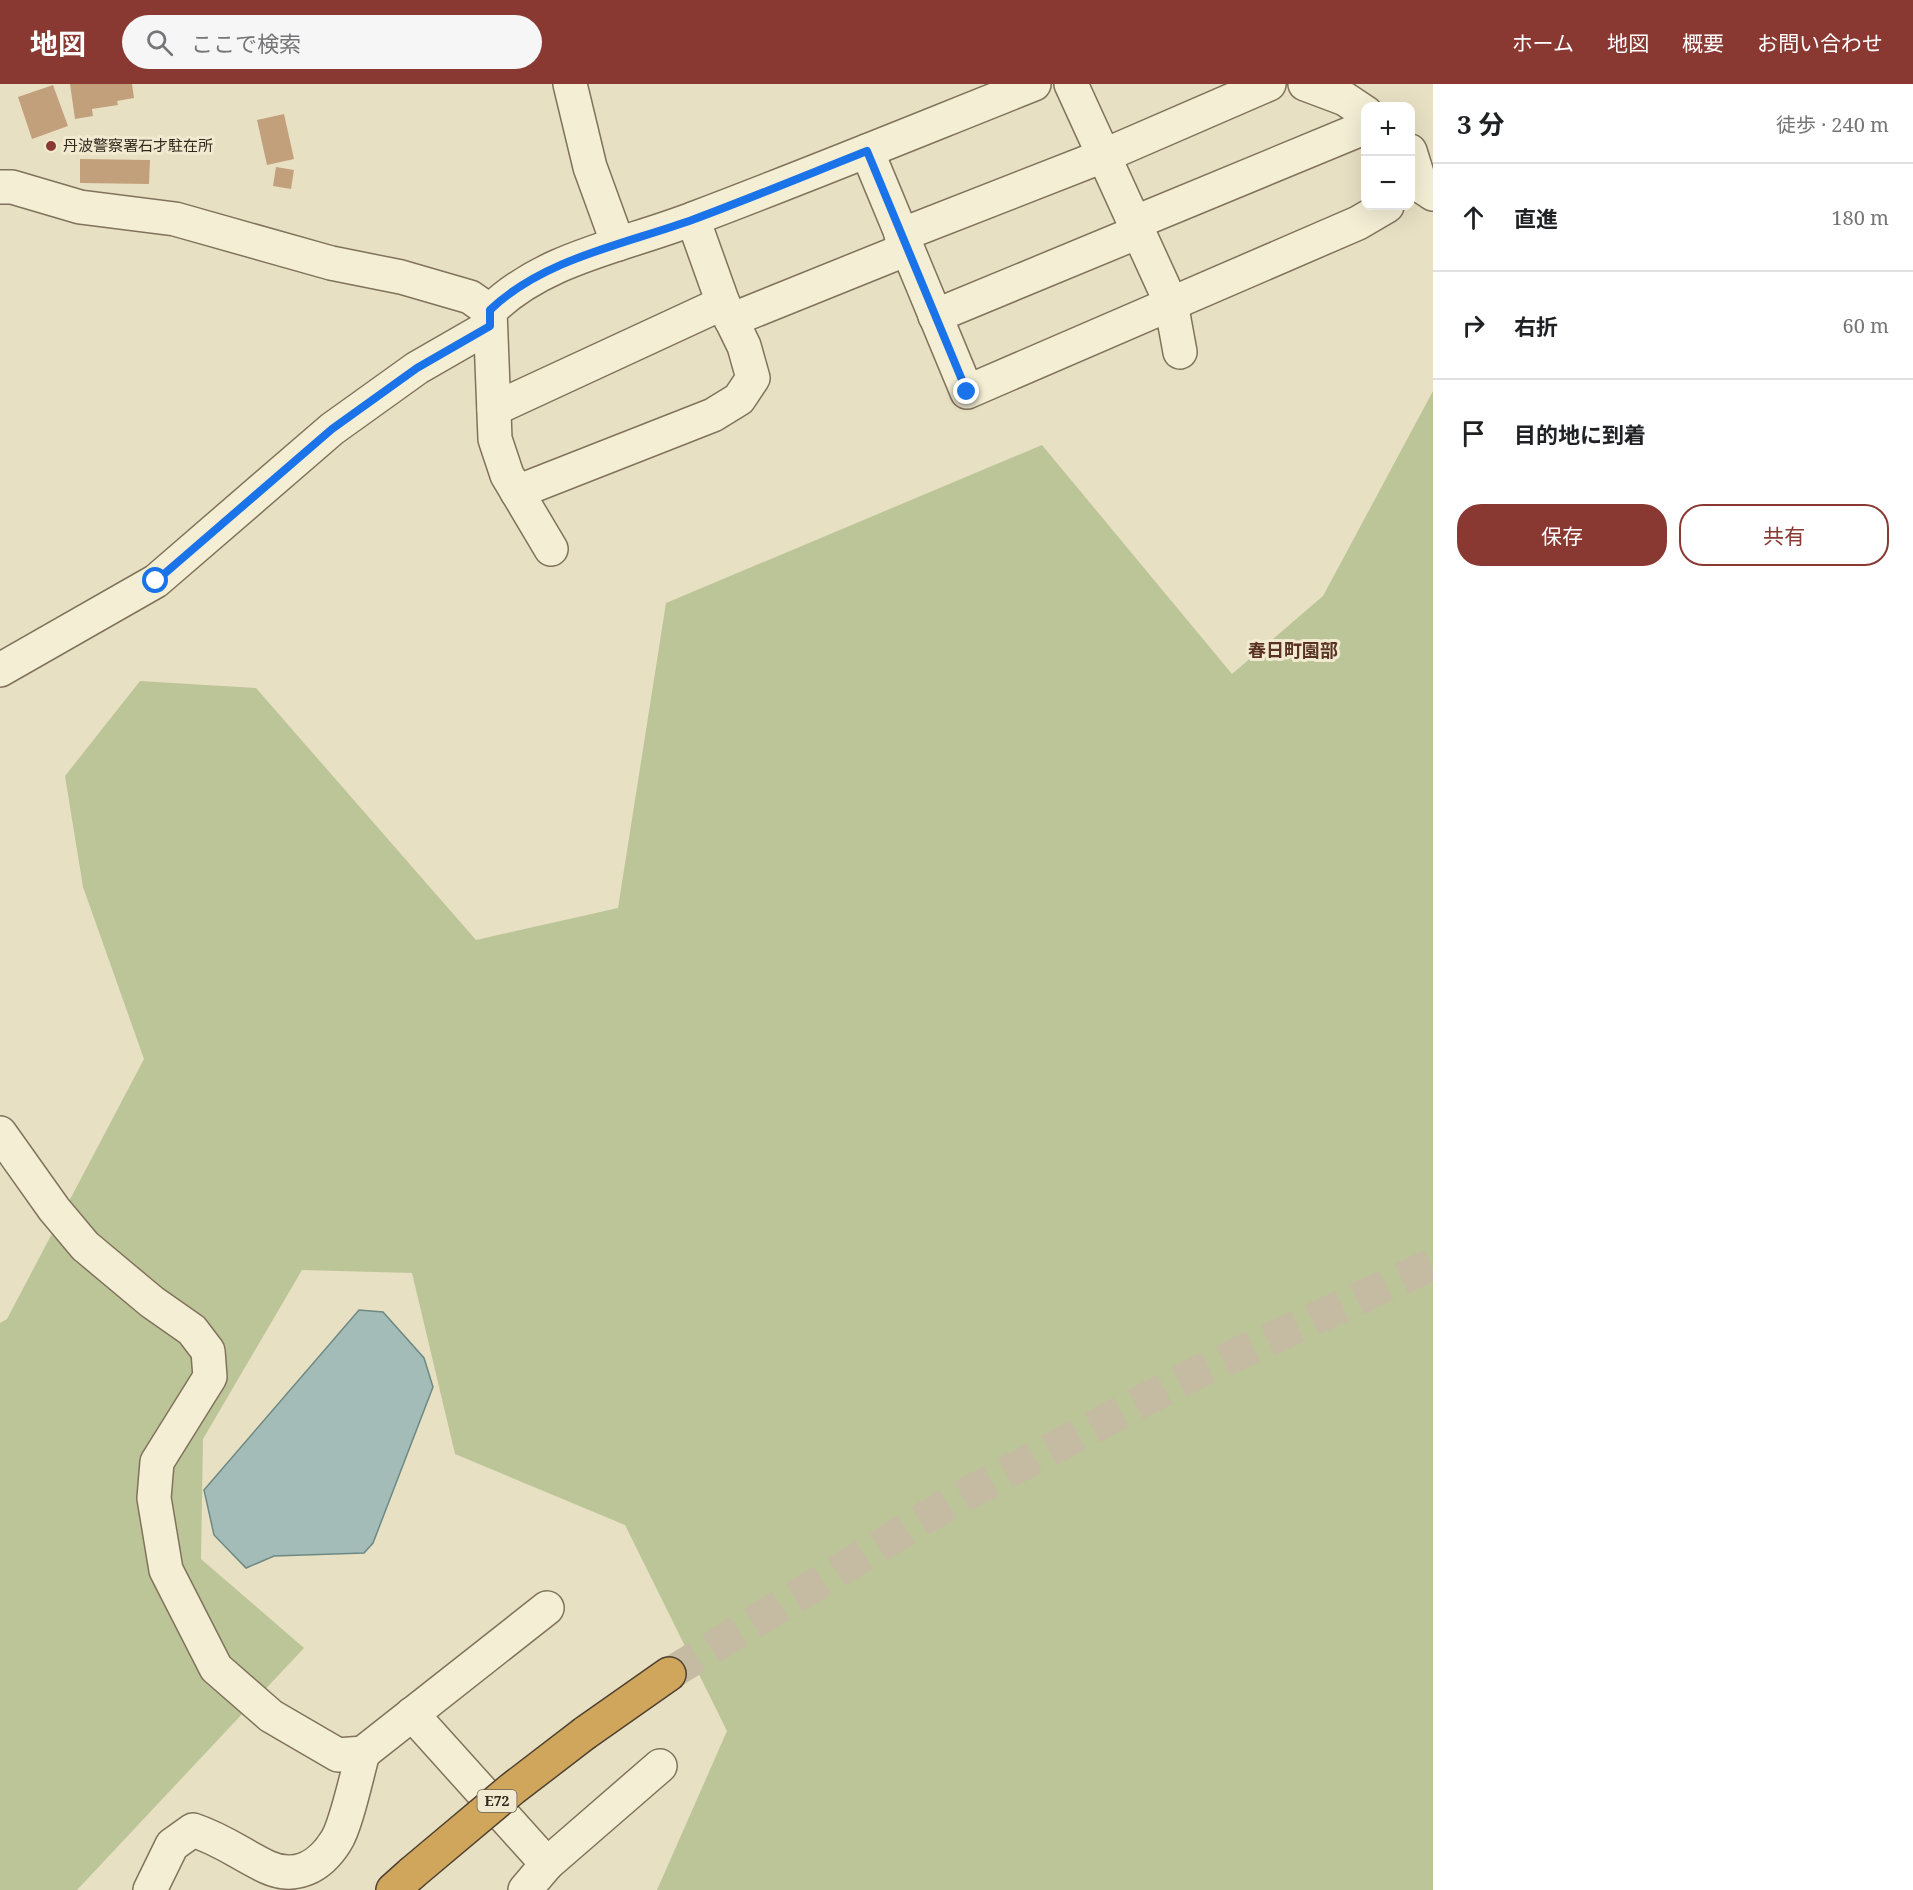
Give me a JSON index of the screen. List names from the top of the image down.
{
  "streets": {
    "highway": ["E72"]
  },
  "districts": ["春日町園部"],
  "places": ["丹波警察署石才駐在所"],
  "page": {
    "header": "地図",
    "search": "ここで検索",
    "nav": [
      "ホーム",
      "地図",
      "概要",
      "お問い合わせ"
    ],
    "heading": ["3 分", "徒歩 · 240 m"],
    "map_buttons": ["+", "−"],
    "list": [
      ["直進", "180 m"],
      ["右折", "60 m"],
      "目的地に到着"
    ],
    "buttons": ["保存", "共有"]
  }
}
